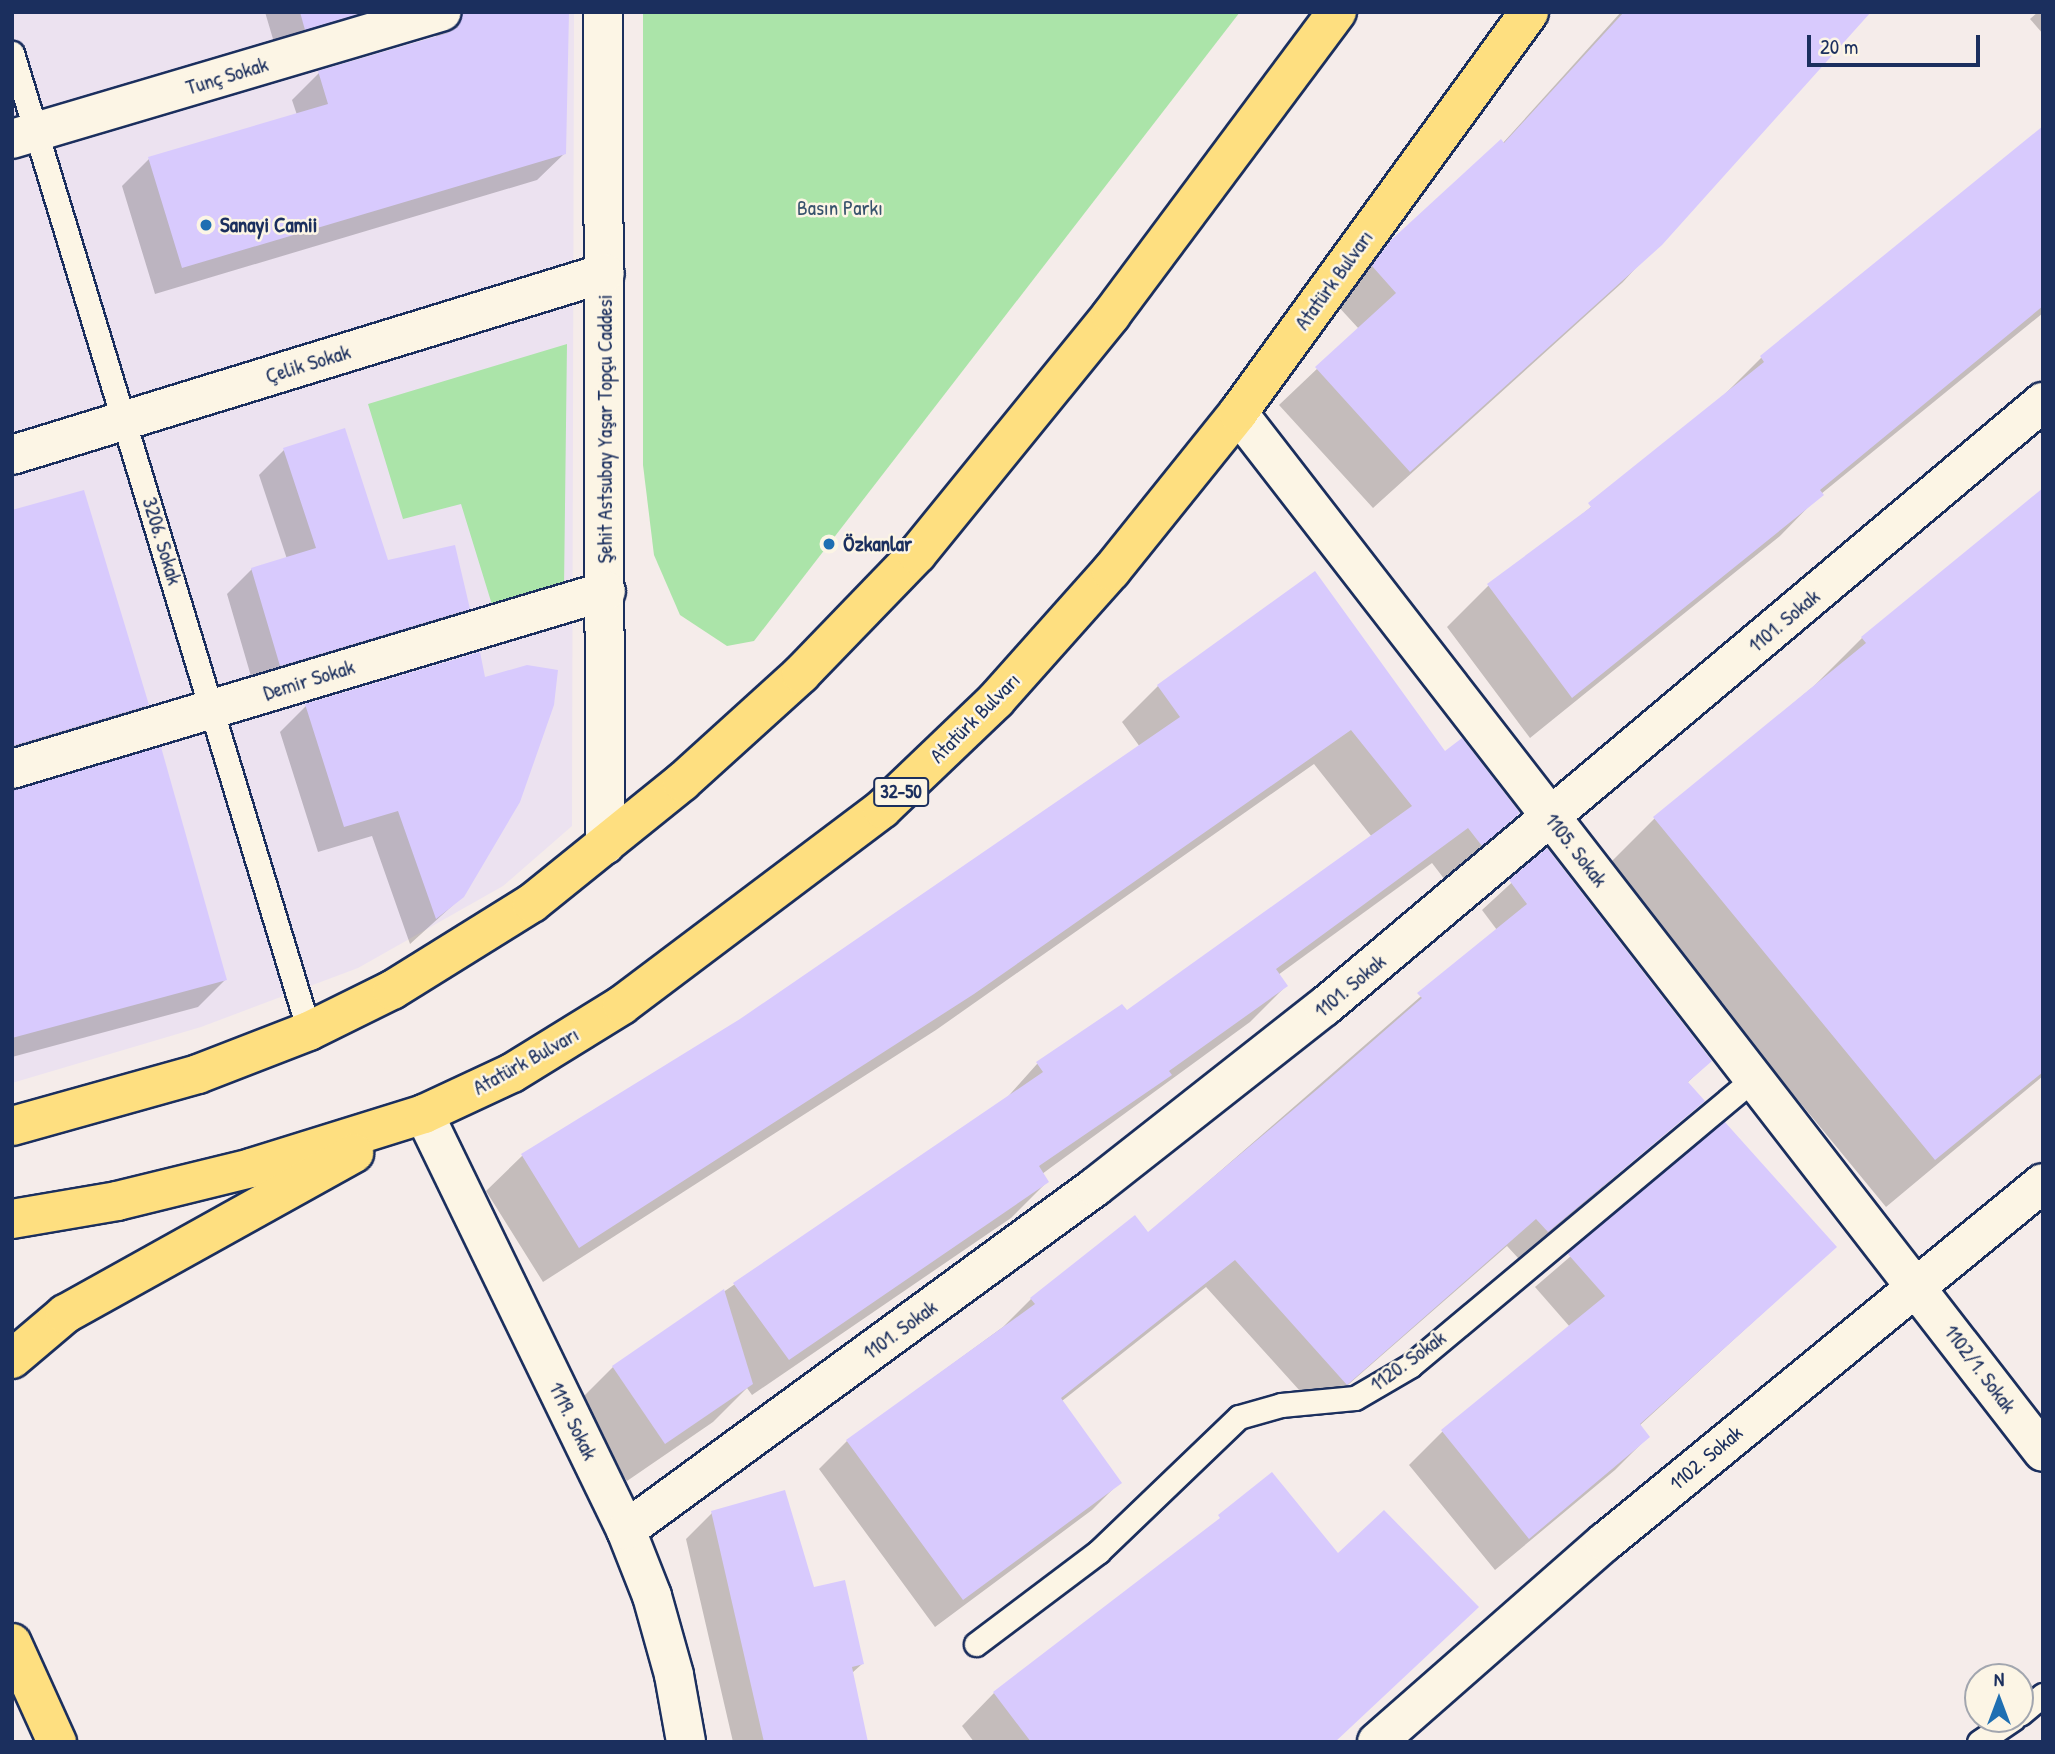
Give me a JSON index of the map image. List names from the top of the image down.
{
  "streets": {
    "main road": ["Atatürk Bulvarı", "32-50"],
    "street": [
      "Tunç Sokak",
      "Çelik Sokak",
      "Şehit Astsubay Yaşar Topçu Caddesi",
      "1101. Sokak",
      "Demir Sokak",
      "1105. Sokak",
      "1102/1. Sokak",
      "1119. Sokak",
      "1102. Sokak"
    ],
    "lane": ["3206. Sokak", "1120. Sokak"]
  },
  "crossings": [
    ["Tunç Sokak", "3206. Sokak"],
    ["Atatürk Bulvarı", "1105. Sokak"],
    ["Atatürk Bulvarı", "1119. Sokak"],
    ["Çelik Sokak", "Şehit Astsubay Yaşar Topçu Caddesi"],
    ["Çelik Sokak", "3206. Sokak"],
    ["Şehit Astsubay Yaşar Topçu Caddesi", "Demir Sokak"],
    ["3206. Sokak", "Demir Sokak"],
    ["1101. Sokak", "1105. Sokak"],
    ["1101. Sokak", "1119. Sokak"],
    ["1105. Sokak", "1120. Sokak"],
    ["1105. Sokak", "1102/1. Sokak"],
    ["1105. Sokak", "1102. Sokak"],
    ["1102/1. Sokak", "1102. Sokak"]
  ],
  "parks": ["Basın Parkı"],
  "places": ["Sanayi Camii", "Özkanlar"],
  "scale_bar": "20 m",
  "north": "top"
}
